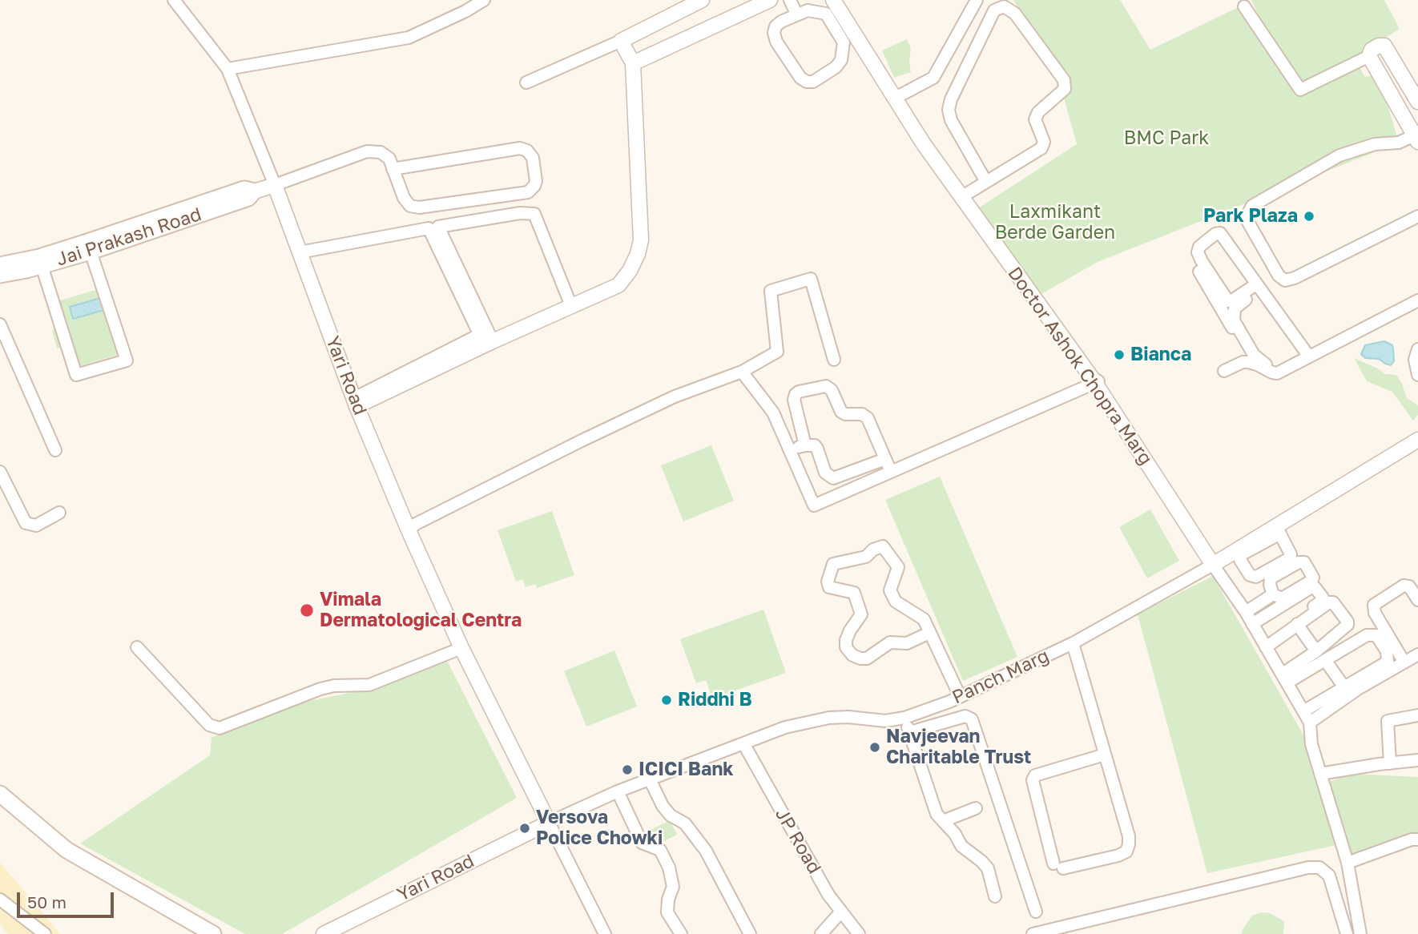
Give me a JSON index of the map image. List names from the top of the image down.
{
  "streets": {
    "main road": ["Jai Prakash Road"],
    "street": [
      "Doctor Ashok Chopra Marg",
      "Yari Road",
      "Panch Marg",
      "JP Road"
    ]
  },
  "crossings": [
    ["Doctor Ashok Chopra Marg", "Panch Marg"],
    ["Yari Road", "Panch Marg"],
    ["Panch Marg", "JP Road"]
  ],
  "parks": ["BMC Park", "Laxmikant Berde Garden"],
  "places": [
    "Park Plaza",
    "Bianca",
    "Vimala Dermatological Centra",
    "Riddhi B",
    "Navjeevan Charitable Trust",
    "ICICI Bank",
    "Versova Police Chowki"
  ],
  "scale_bar": "50 m"
}
